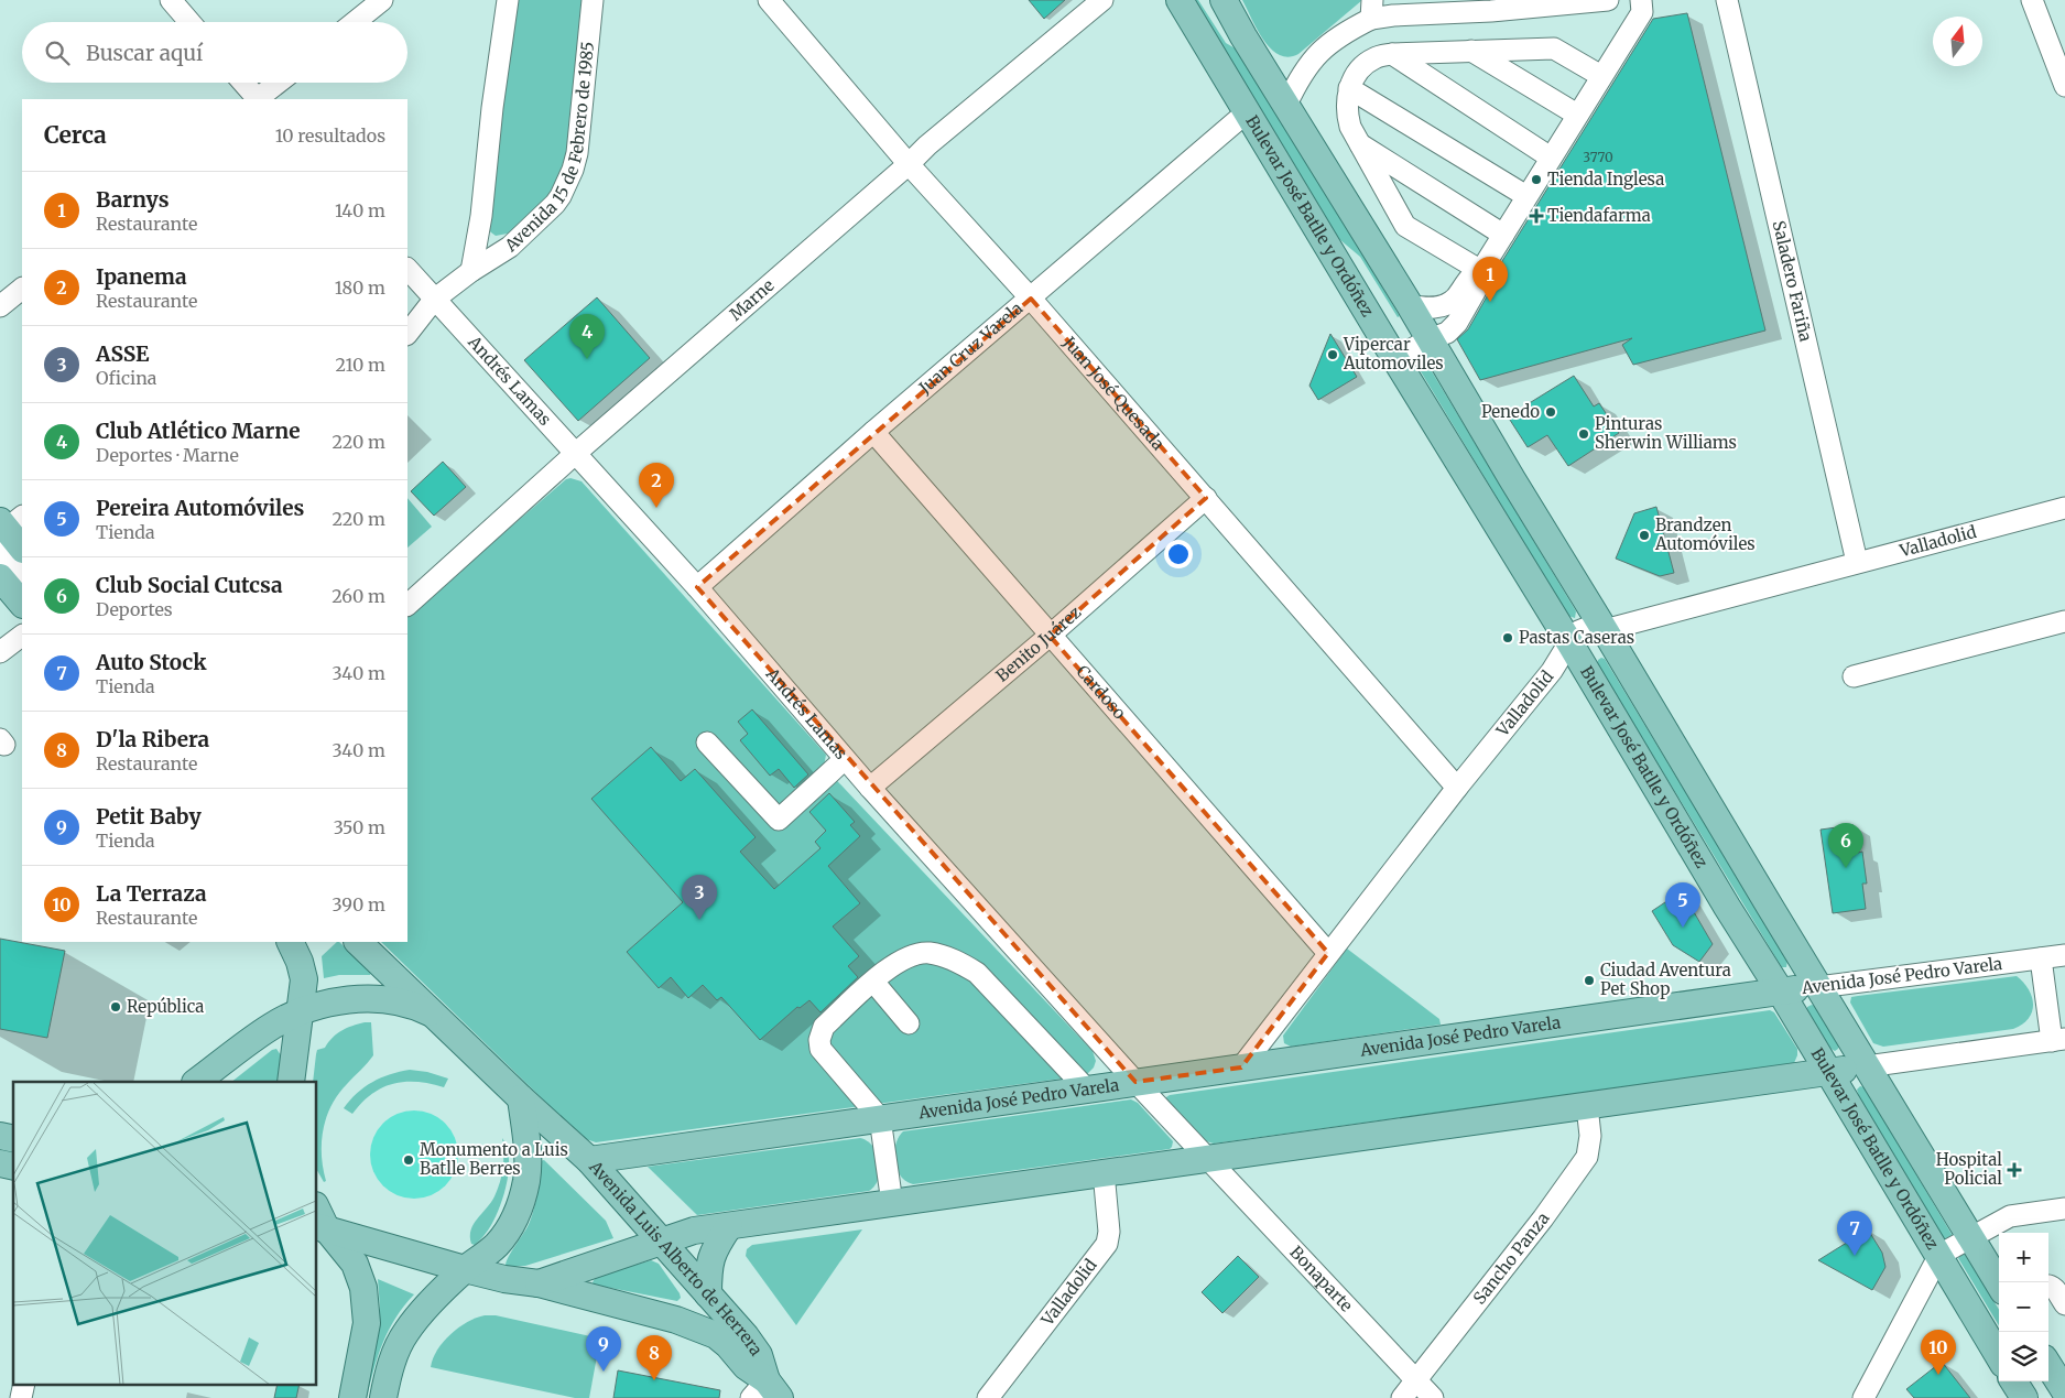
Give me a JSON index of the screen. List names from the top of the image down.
{
  "streets": {
    "main road": ["Bulevar José Batlle y Ordóñez", "Avenida José Pedro Varela", "Avenida Luis Alberto de Herrera"],
    "street": [
      "Avenida 15 de Febrero de 1985",
      "Saladero Fariña",
      "Marne",
      "Juan Cruz Varela",
      "Andrés Lamas",
      "Juan José Quesada",
      "Valladolid",
      "Benito Juárez",
      "Cardoso",
      "Sancho Panza",
      "Bonaparte"
    ]
  },
  "crossings": [
    ["Avenida 15 de Febrero de 1985", "Andrés Lamas"],
    ["Bulevar José Batlle y Ordóñez", "Juan Cruz Varela"],
    ["Bulevar José Batlle y Ordóñez", "Valladolid"],
    ["Bulevar José Batlle y Ordóñez", "Avenida José Pedro Varela"],
    ["Saladero Fariña", "Valladolid"],
    ["Marne", "Andrés Lamas"],
    ["Marne", "Juan José Quesada"],
    ["Juan Cruz Varela", "Andrés Lamas"],
    ["Juan Cruz Varela", "Juan José Quesada"],
    ["Juan Cruz Varela", "Cardoso"],
    ["Andrés Lamas", "Benito Juárez"],
    ["Andrés Lamas", "Avenida José Pedro Varela"],
    ["Andrés Lamas", "Bonaparte"],
    ["Juan José Quesada", "Valladolid"],
    ["Juan José Quesada", "Benito Juárez"],
    ["Valladolid", "Cardoso"],
    ["Valladolid", "Avenida José Pedro Varela"],
    ["Benito Juárez", "Cardoso"],
    ["Avenida José Pedro Varela", "Avenida Luis Alberto de Herrera"],
    ["Sancho Panza", "Bonaparte"]
  ],
  "places": {
    "other": [
      "Tienda Inglesa",
      "Vipercar Automoviles",
      "Penedo",
      "Pinturas Sherwin Williams",
      "Brandzen Automóviles",
      "Pastas Caseras",
      "Ciudad Aventura Pet Shop",
      "República",
      "Monumento a Luis Batlle Berres"
    ],
    "health": ["Tiendafarma", "Hospital Policial"]
  },
  "house_numbers": ["3770"],
  "north": "top",
  "page": {
    "search": "Buscar aquí",
    "heading": ["Cerca", "10 resultados"],
    "list": [
      {
        "mark": "1",
        "name": "Barnys",
        "note": "Restaurante",
        "value": "140 m"
      },
      {
        "mark": "2",
        "name": "Ipanema",
        "note": "Restaurante",
        "value": "180 m"
      },
      {
        "mark": "3",
        "name": "ASSE",
        "note": "Oficina",
        "value": "210 m"
      },
      {
        "mark": "4",
        "name": "Club Atlético Marne",
        "note": "Deportes · Marne",
        "value": "220 m"
      },
      {
        "mark": "5",
        "name": "Pereira Automóviles",
        "note": "Tienda",
        "value": "220 m"
      },
      {
        "mark": "6",
        "name": "Club Social Cutcsa",
        "note": "Deportes",
        "value": "260 m"
      },
      {
        "mark": "7",
        "name": "Auto Stock",
        "note": "Tienda",
        "value": "340 m"
      },
      {
        "mark": "8",
        "name": "D'la Ribera",
        "note": "Restaurante",
        "value": "340 m"
      },
      {
        "mark": "9",
        "name": "Petit Baby",
        "note": "Tienda",
        "value": "350 m"
      },
      {
        "mark": "10",
        "name": "La Terraza",
        "note": "Restaurante",
        "value": "390 m"
      }
    ],
    "pins": [
      "1",
      "4",
      "2",
      "6",
      "3",
      "5",
      "7",
      "9",
      "10",
      "8"
    ],
    "map_buttons": ["+", "−"]
  }
}
